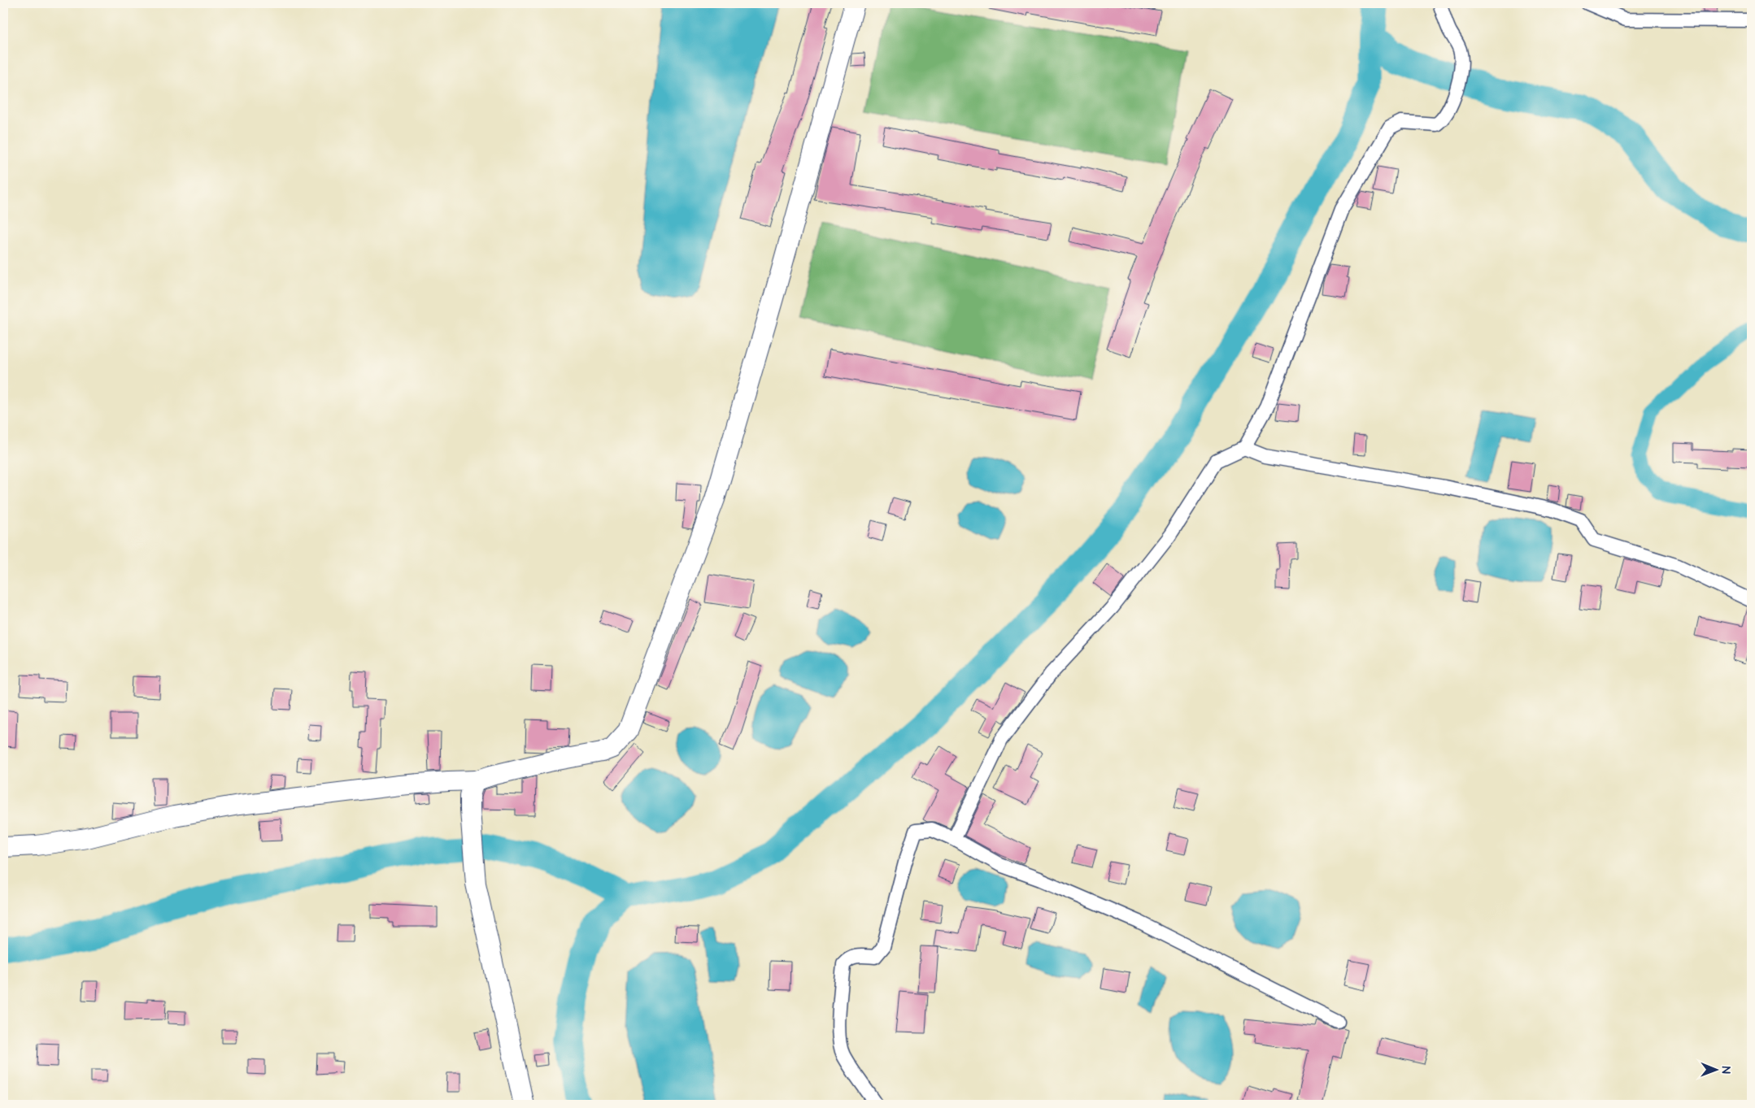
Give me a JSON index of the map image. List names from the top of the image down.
{
  "north": "right"
}
